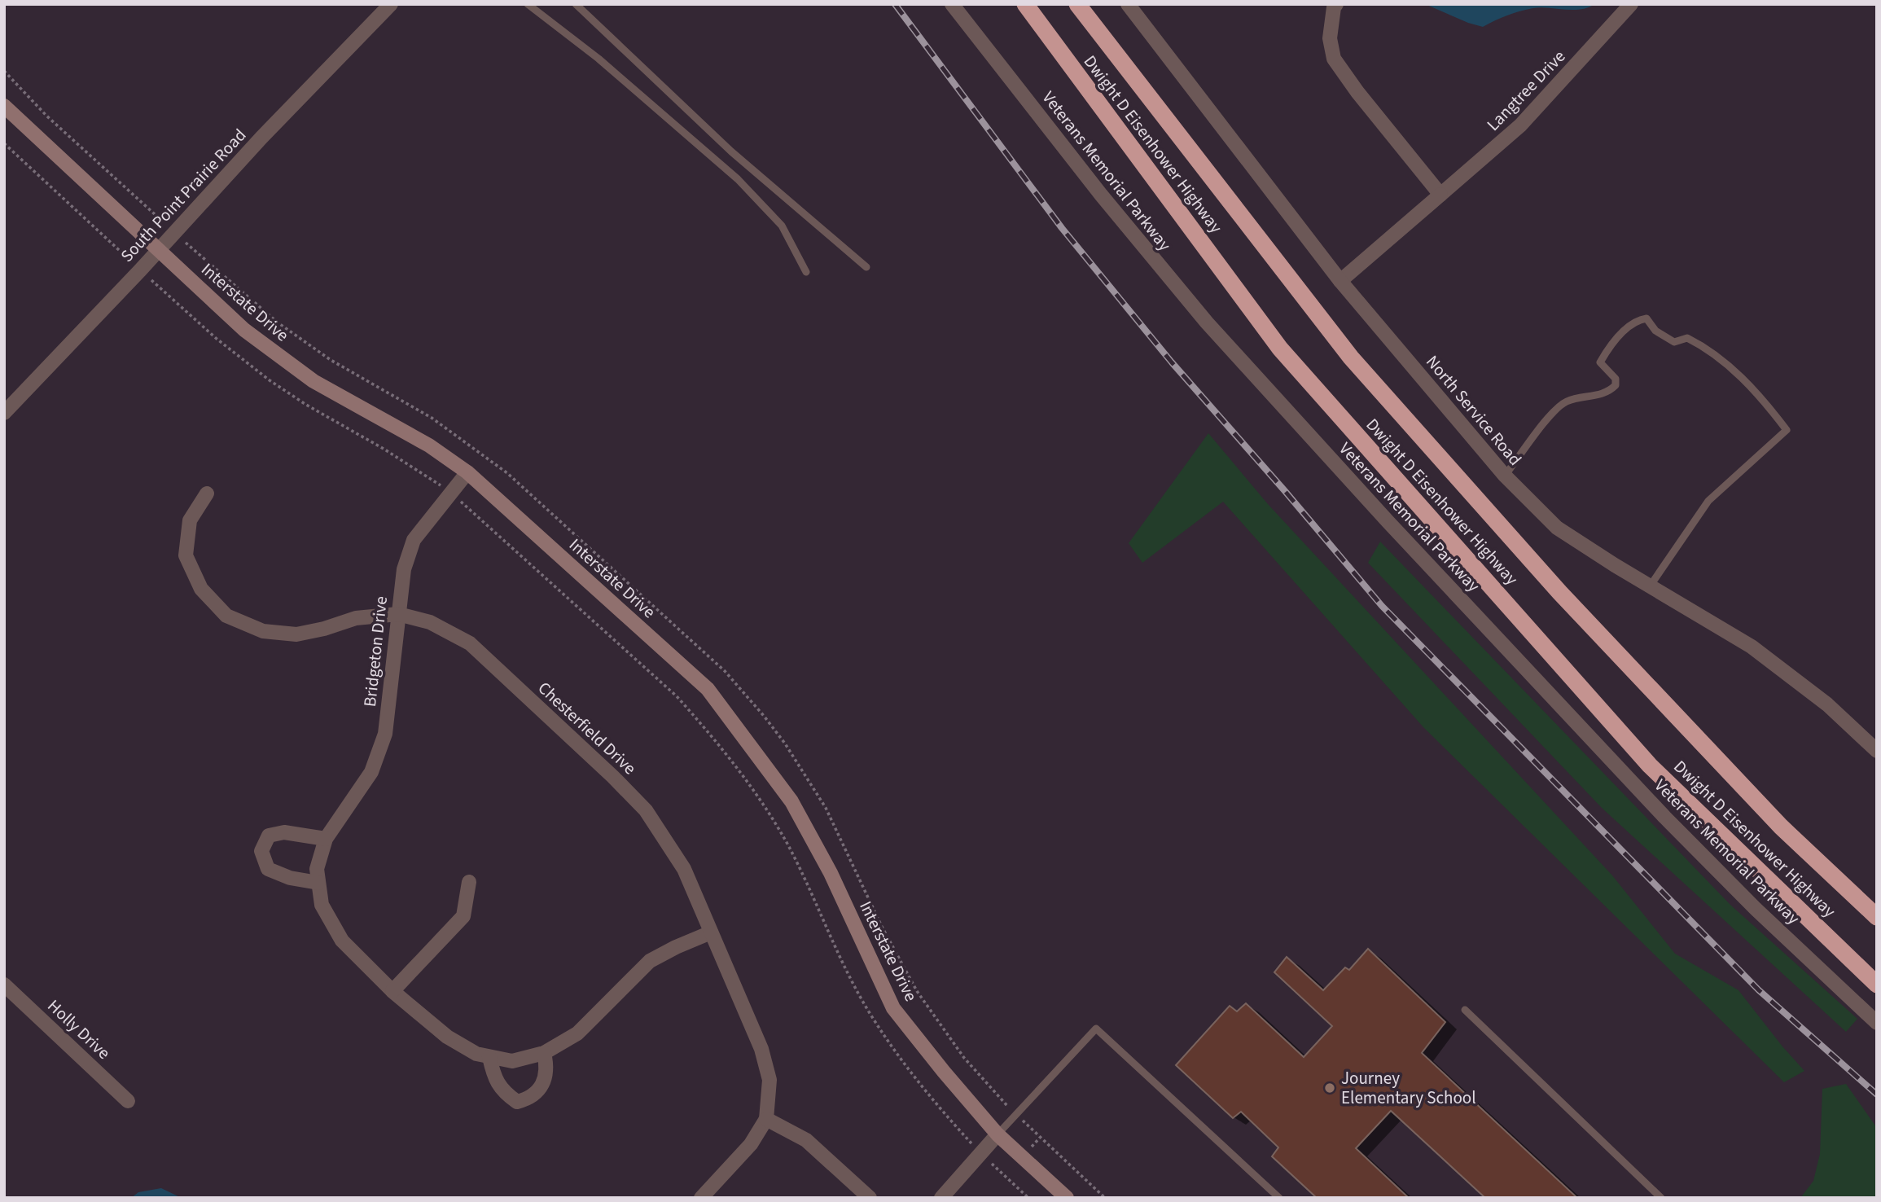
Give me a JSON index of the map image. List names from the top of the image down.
{
  "streets": {
    "highway": ["Dwight D Eisenhower Highway"],
    "main road": ["Interstate Drive"],
    "street": [
      "Langtree Drive",
      "Veterans Memorial Parkway",
      "South Point Prairie Road",
      "North Service Road",
      "Bridgeton Drive",
      "Chesterfield Drive",
      "Holly Drive"
    ]
  },
  "crossings": [
    ["Langtree Drive", "North Service Road"],
    ["South Point Prairie Road", "Interstate Drive"],
    ["Interstate Drive", "Bridgeton Drive"],
    ["Bridgeton Drive", "Chesterfield Drive"]
  ],
  "places": ["Journey Elementary School"]
}
